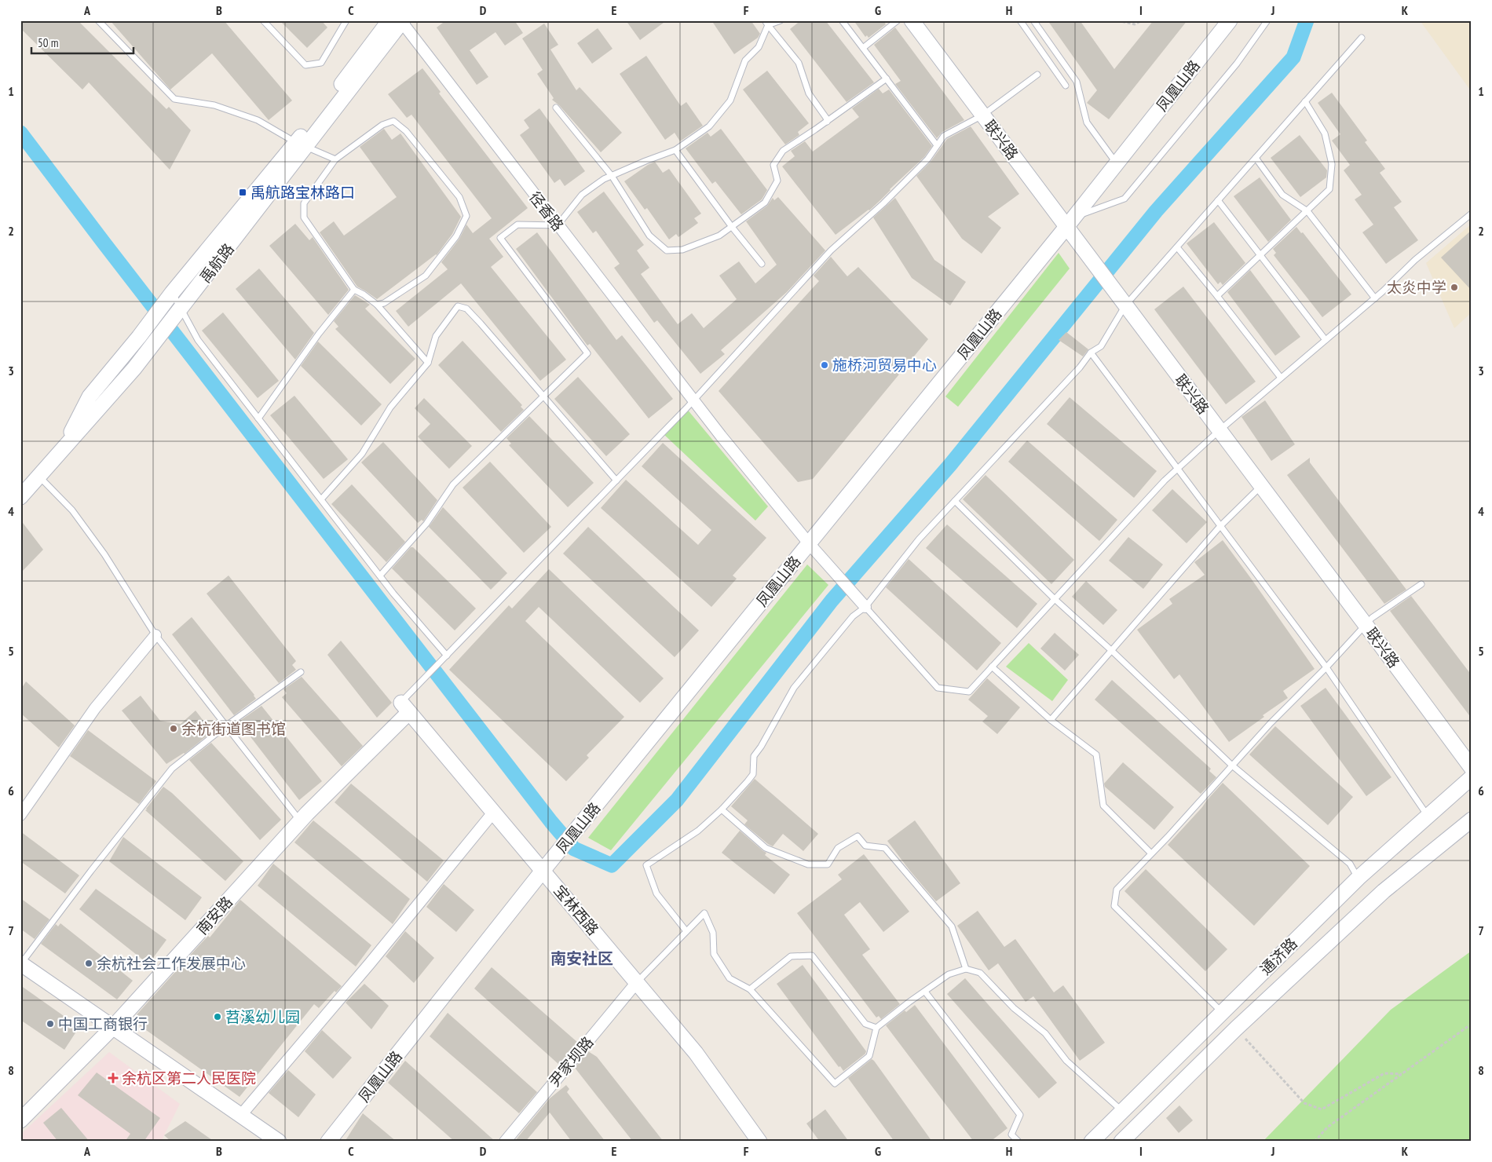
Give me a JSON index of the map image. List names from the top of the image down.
{
  "streets": {
    "street": [
      "凤凰山路",
      "联兴路",
      "径香路",
      "禹航路",
      "宝林西路",
      "南安路",
      "通济路",
      "尹家坝路"
    ]
  },
  "crossings": [
    ["凤凰山路", "联兴路"],
    ["凤凰山路", "径香路"],
    ["凤凰山路", "宝林西路"],
    ["径香路", "禹航路"],
    ["宝林西路", "南安路"],
    ["宝林西路", "尹家坝路"]
  ],
  "districts": ["南安社区"],
  "places": {
    "transit": ["禹航路宝林路口"],
    "other": [
      "太炎中学",
      "施桥河贸易中心",
      "余杭街道图书馆",
      "余杭社会工作发展中心",
      "苕溪幼儿园",
      "中国工商银行"
    ],
    "health": ["余杭区第二人民医院"]
  },
  "scale_bar": "50 m",
  "grid": {
    "columns": [
      "A",
      "B",
      "C",
      "D",
      "E",
      "F",
      "G",
      "H",
      "I",
      "J",
      "K"
    ],
    "rows": [
      "1",
      "2",
      "3",
      "4",
      "5",
      "6",
      "7",
      "8"
    ]
  }
}
